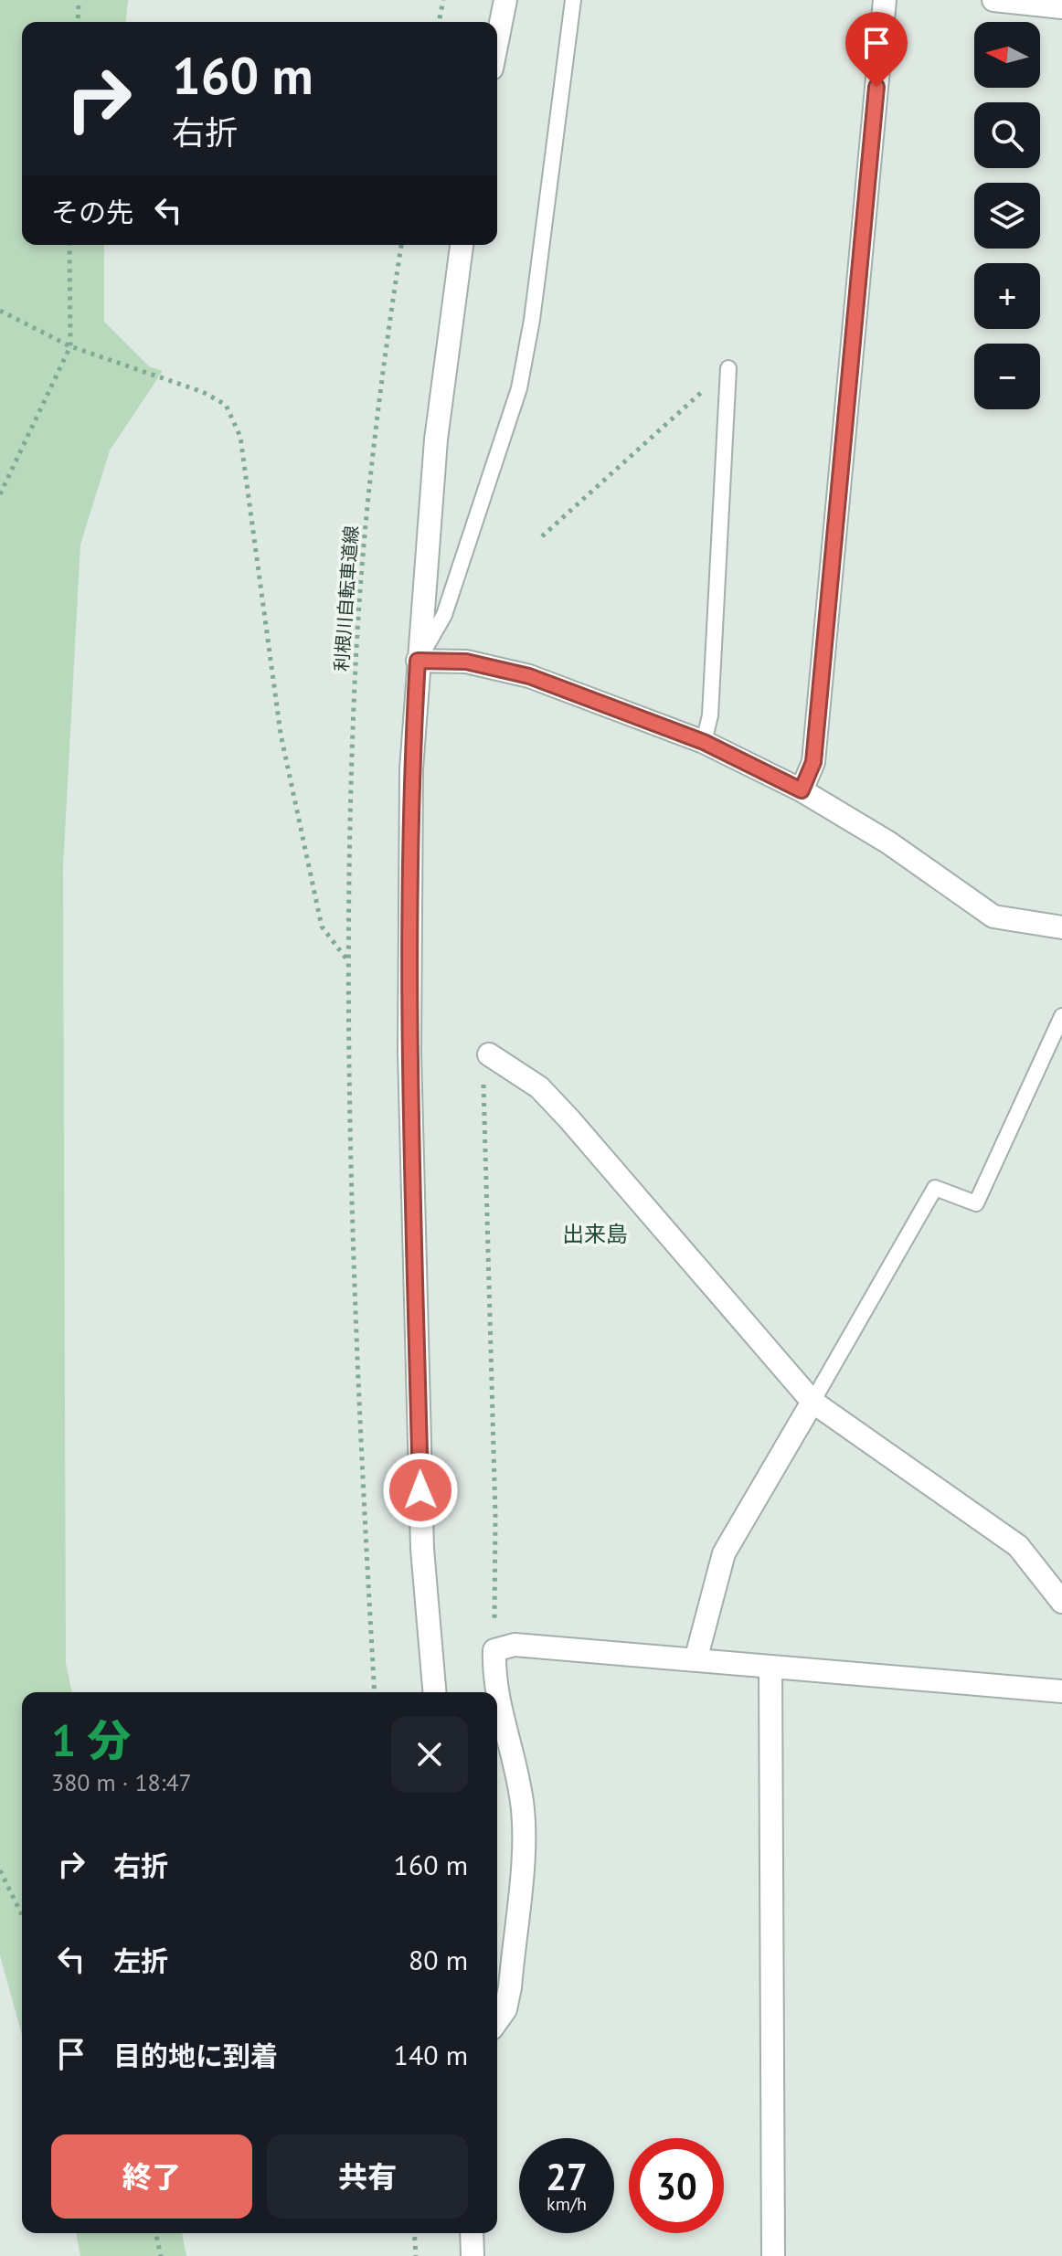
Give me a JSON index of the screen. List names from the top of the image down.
{
  "streets": {
    "path": ["利根川自転車道線"]
  },
  "districts": ["出来島"],
  "north": "left",
  "page": {
    "map_buttons": ["+", "−"],
    "turn": ["160 m", "右折"],
    "then": "その先",
    "heading": ["1 分", "380 m · 18:47"],
    "list": [
      {
        "name": "右折",
        "value": "160 m"
      },
      {
        "name": "左折",
        "value": "80 m"
      },
      {
        "name": "目的地に到着",
        "value": "140 m"
      }
    ],
    "buttons": ["終了", "共有"],
    "speed": "27 km/h",
    "limit": "30"
  }
}
